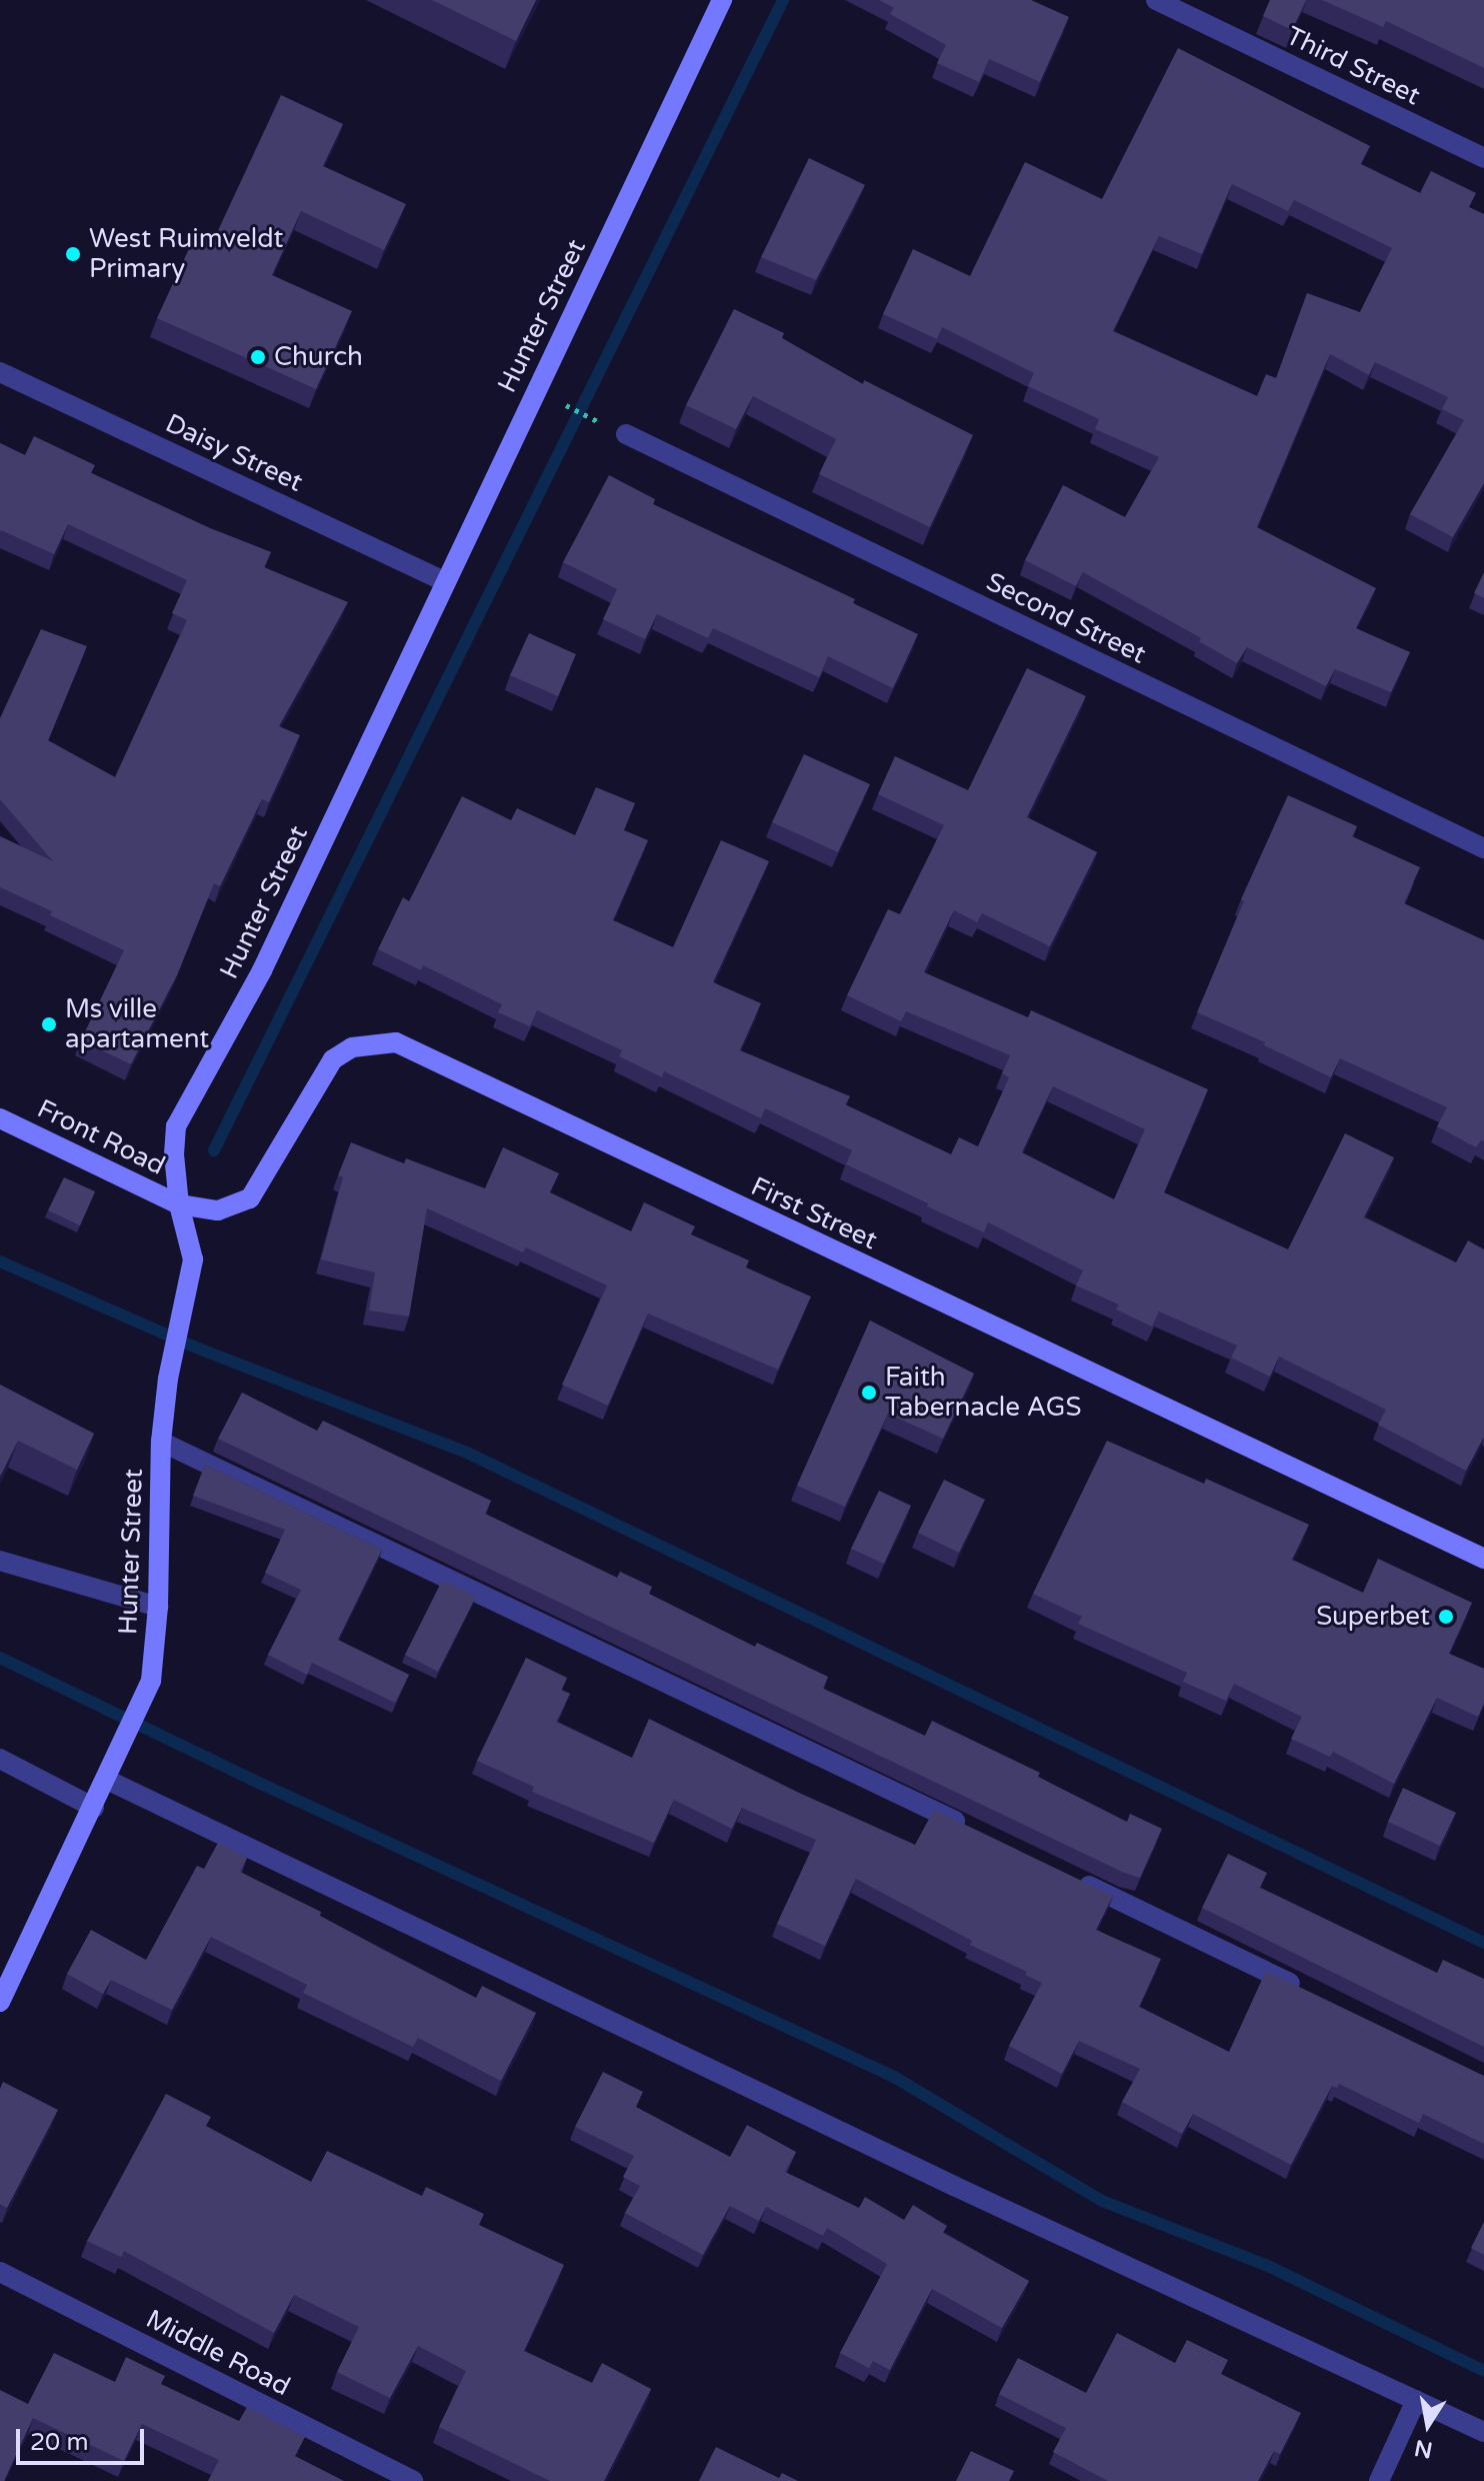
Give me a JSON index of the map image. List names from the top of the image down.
{
  "streets": {
    "street": [
      "Third Street",
      "Hunter Street",
      "Daisy Street",
      "Second Street",
      "Front Road",
      "First Street",
      "Middle Road"
    ]
  },
  "crossings": [
    ["Hunter Street", "Daisy Street"],
    ["Hunter Street", "Front Road"],
    ["Hunter Street", "First Street"],
    ["Front Road", "First Street"]
  ],
  "places": [
    "West Ruimveldt Primary",
    "Church",
    "Ms ville apartament",
    "Faith Tabernacle AGS",
    "Superbet"
  ],
  "scale_bar": "20 m",
  "north": "bottom"
}
